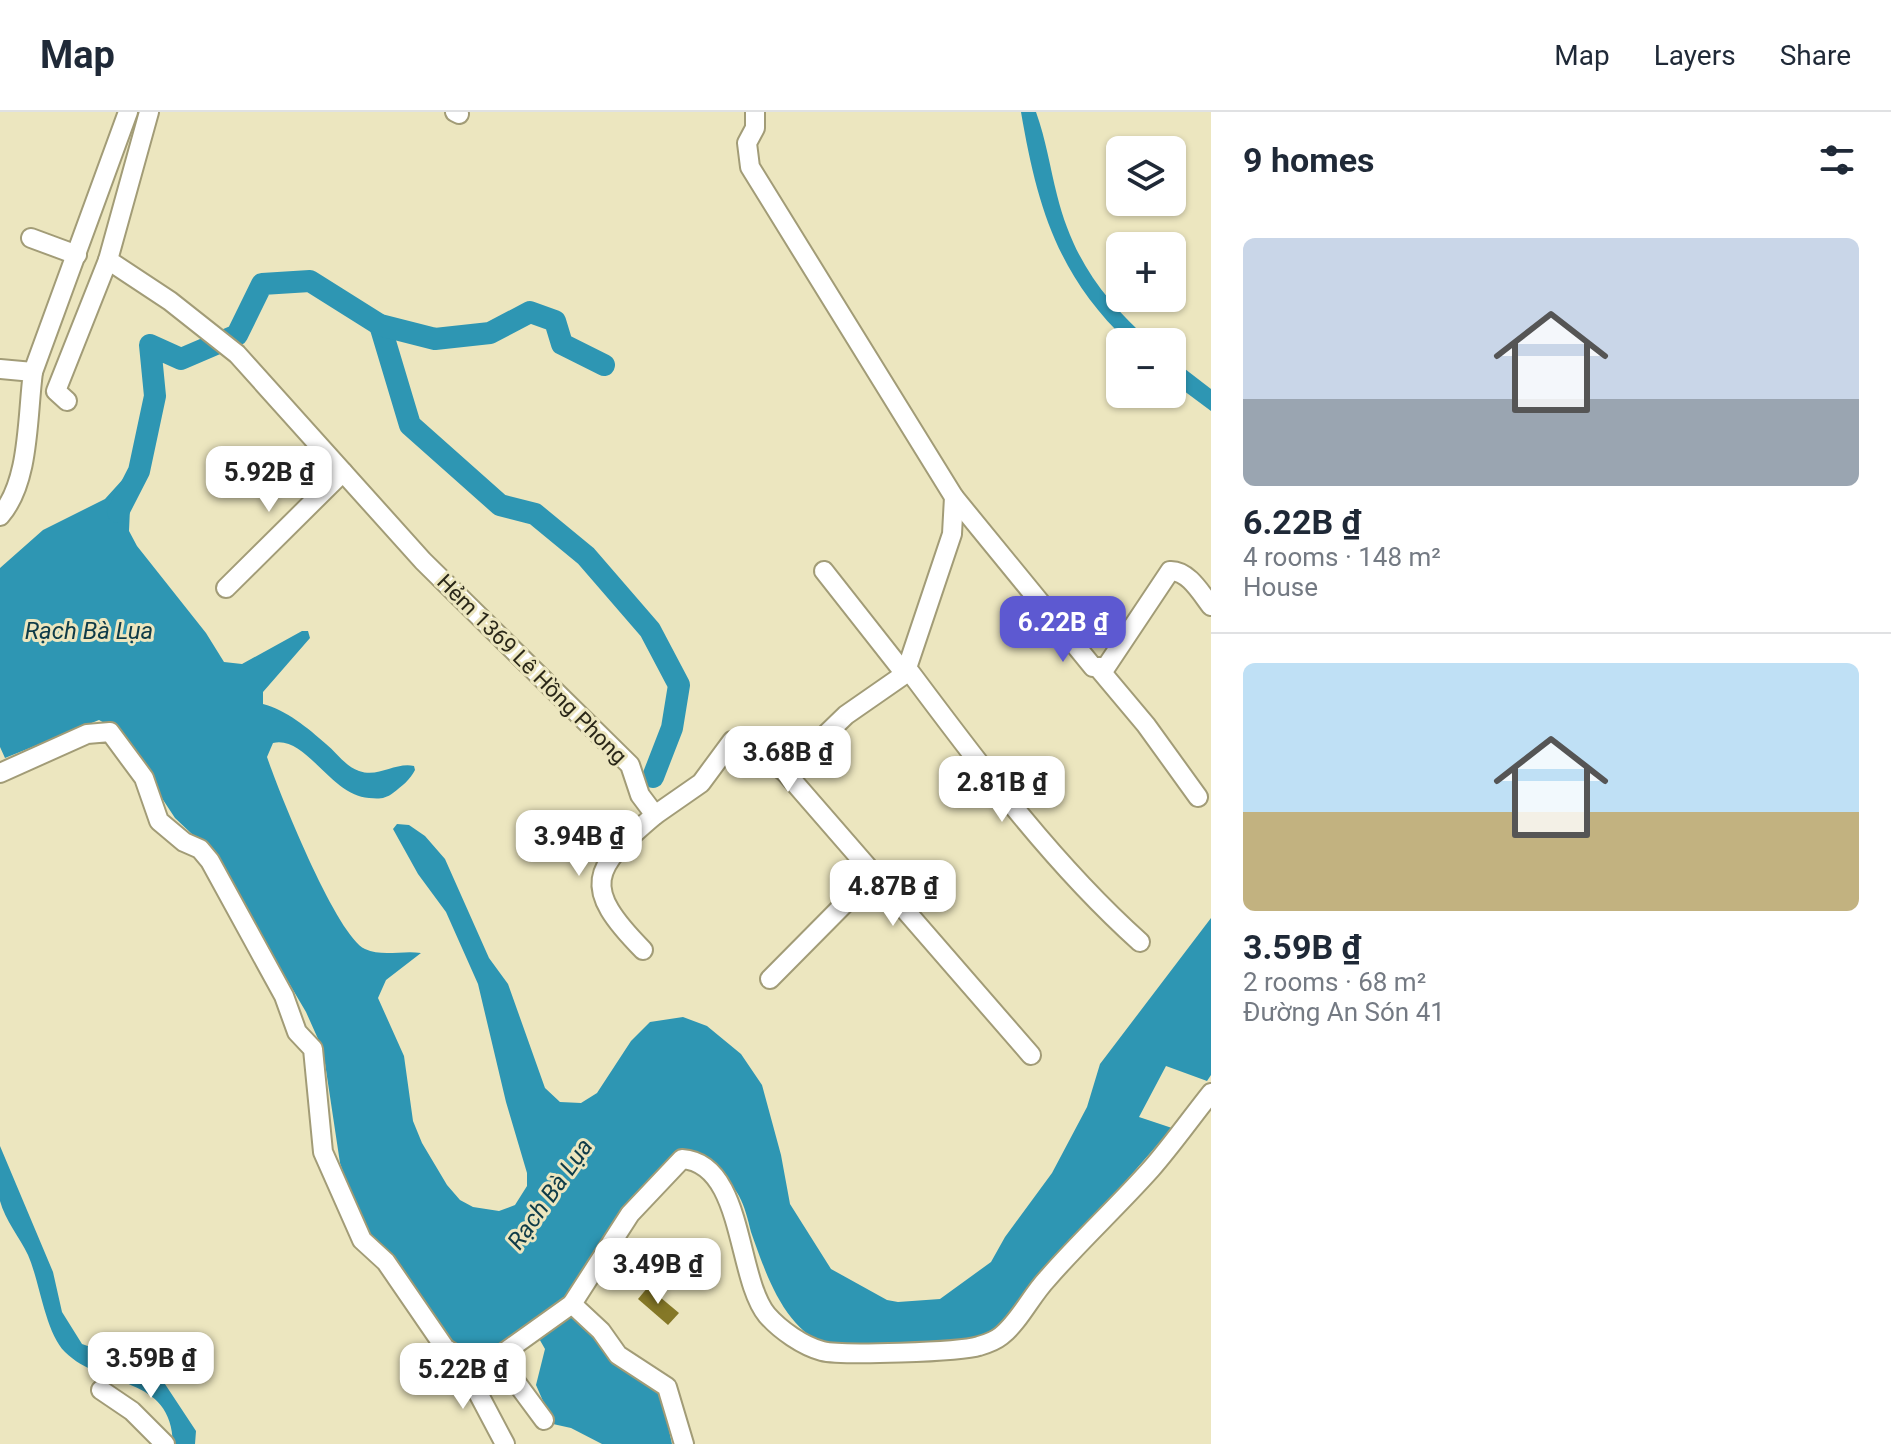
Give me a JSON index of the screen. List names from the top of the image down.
{
  "streets": {
    "street": ["Hẻm 1369 Lê Hồng Phong"]
  },
  "water": ["Rạch Bà Lụa"],
  "page": {
    "header": "Map",
    "nav": ["Map", "Layers", "Share"],
    "heading": "9 homes",
    "map_buttons": ["+", "−"],
    "list": [
      {
        "name": "6.22B ₫",
        "note": "4 rooms · 148 m² · House"
      },
      {
        "name": "3.59B ₫",
        "note": "2 rooms · 68 m² · Đường An Són 41"
      }
    ],
    "price": [
      "5.92B ₫",
      "6.22B ₫",
      "3.68B ₫",
      "2.81B ₫",
      "3.94B ₫",
      "4.87B ₫",
      "3.49B ₫",
      "3.59B ₫",
      "5.22B ₫"
    ]
  }
}
